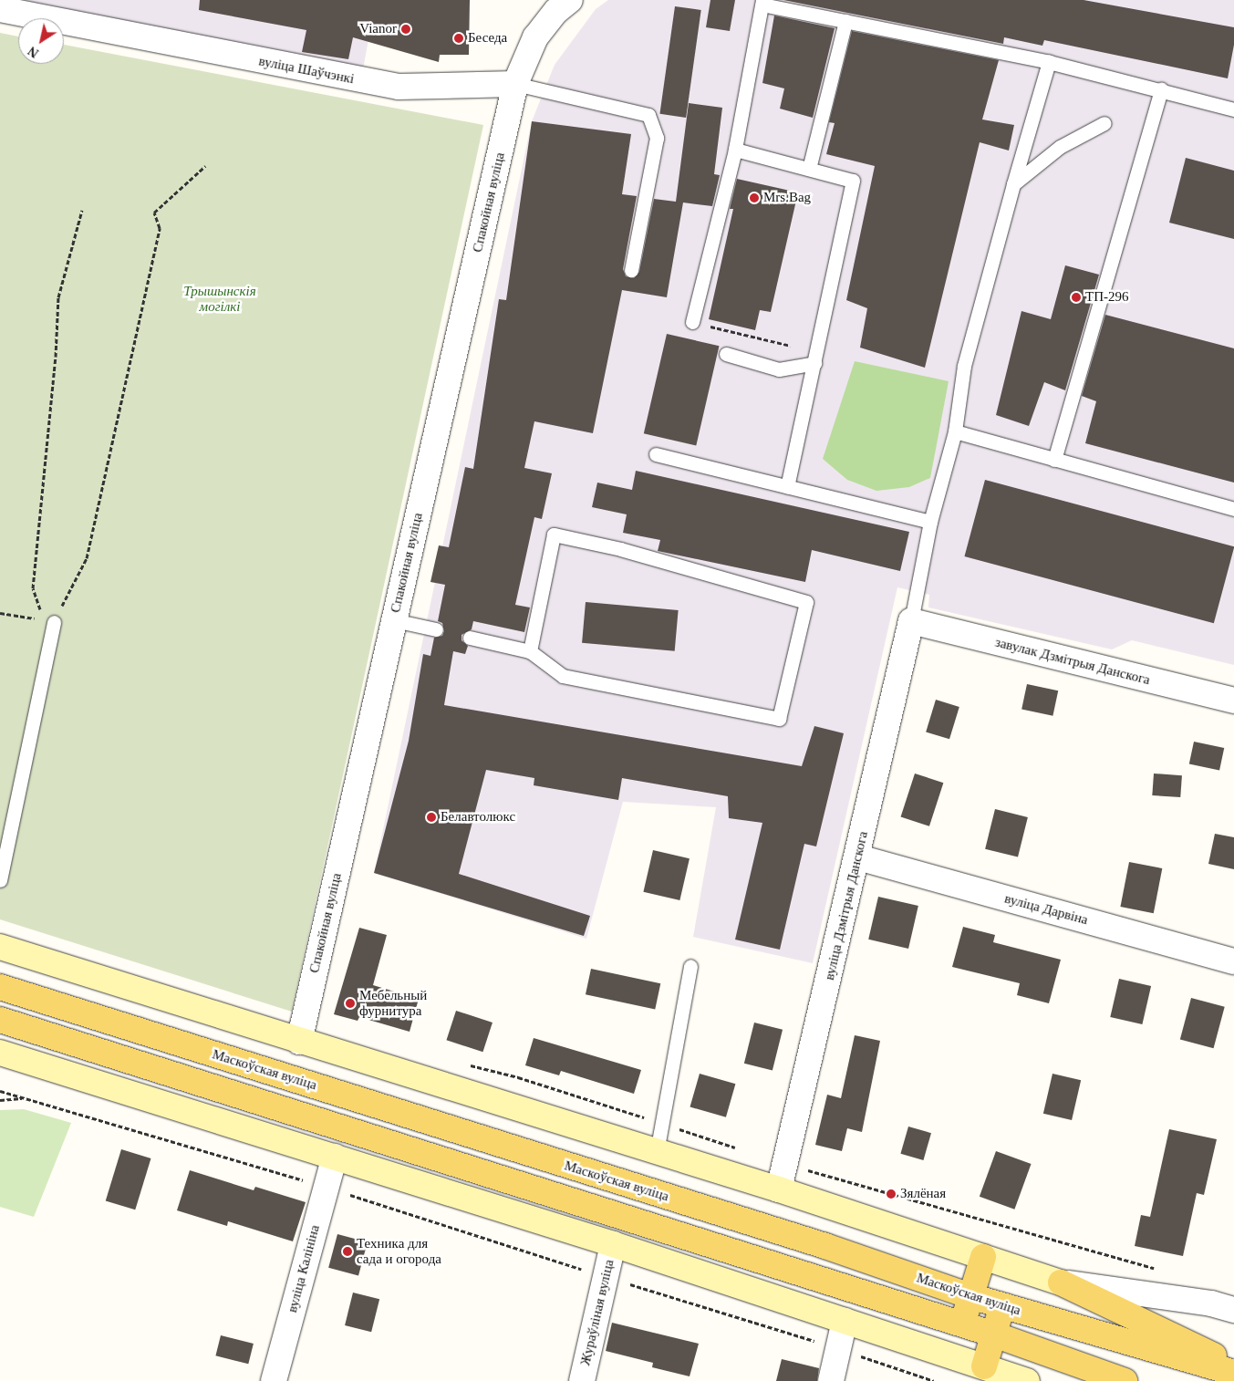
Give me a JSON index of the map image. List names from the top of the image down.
{
  "streets": {
    "main road": ["Маскоўская вуліца"],
    "street": [
      "вуліца Шаўчэнкі",
      "Спакойная вуліца",
      "завулак Дзмітрыя Данскога",
      "вуліца Дзмітрыя Данскога",
      "вуліца Дарвіна",
      "вуліца Калініна",
      "Жураўліная вуліца"
    ]
  },
  "crossings": [
    ["вуліца Шаўчэнкі", "Спакойная вуліца"],
    ["завулак Дзмітрыя Данскога", "вуліца Дзмітрыя Данскога"],
    ["вуліца Дзмітрыя Данскога", "вуліца Дарвіна"]
  ],
  "parks": ["Трышынскія могілкі"],
  "places": [
    "Vianor",
    "Беседа",
    "Mrs.Bag",
    "ТП-296",
    "Белавтолюкс",
    "Мебельный фурнитура",
    "Зялёная",
    "Техника для сада и огорода"
  ],
  "north": "bottom left"
}
